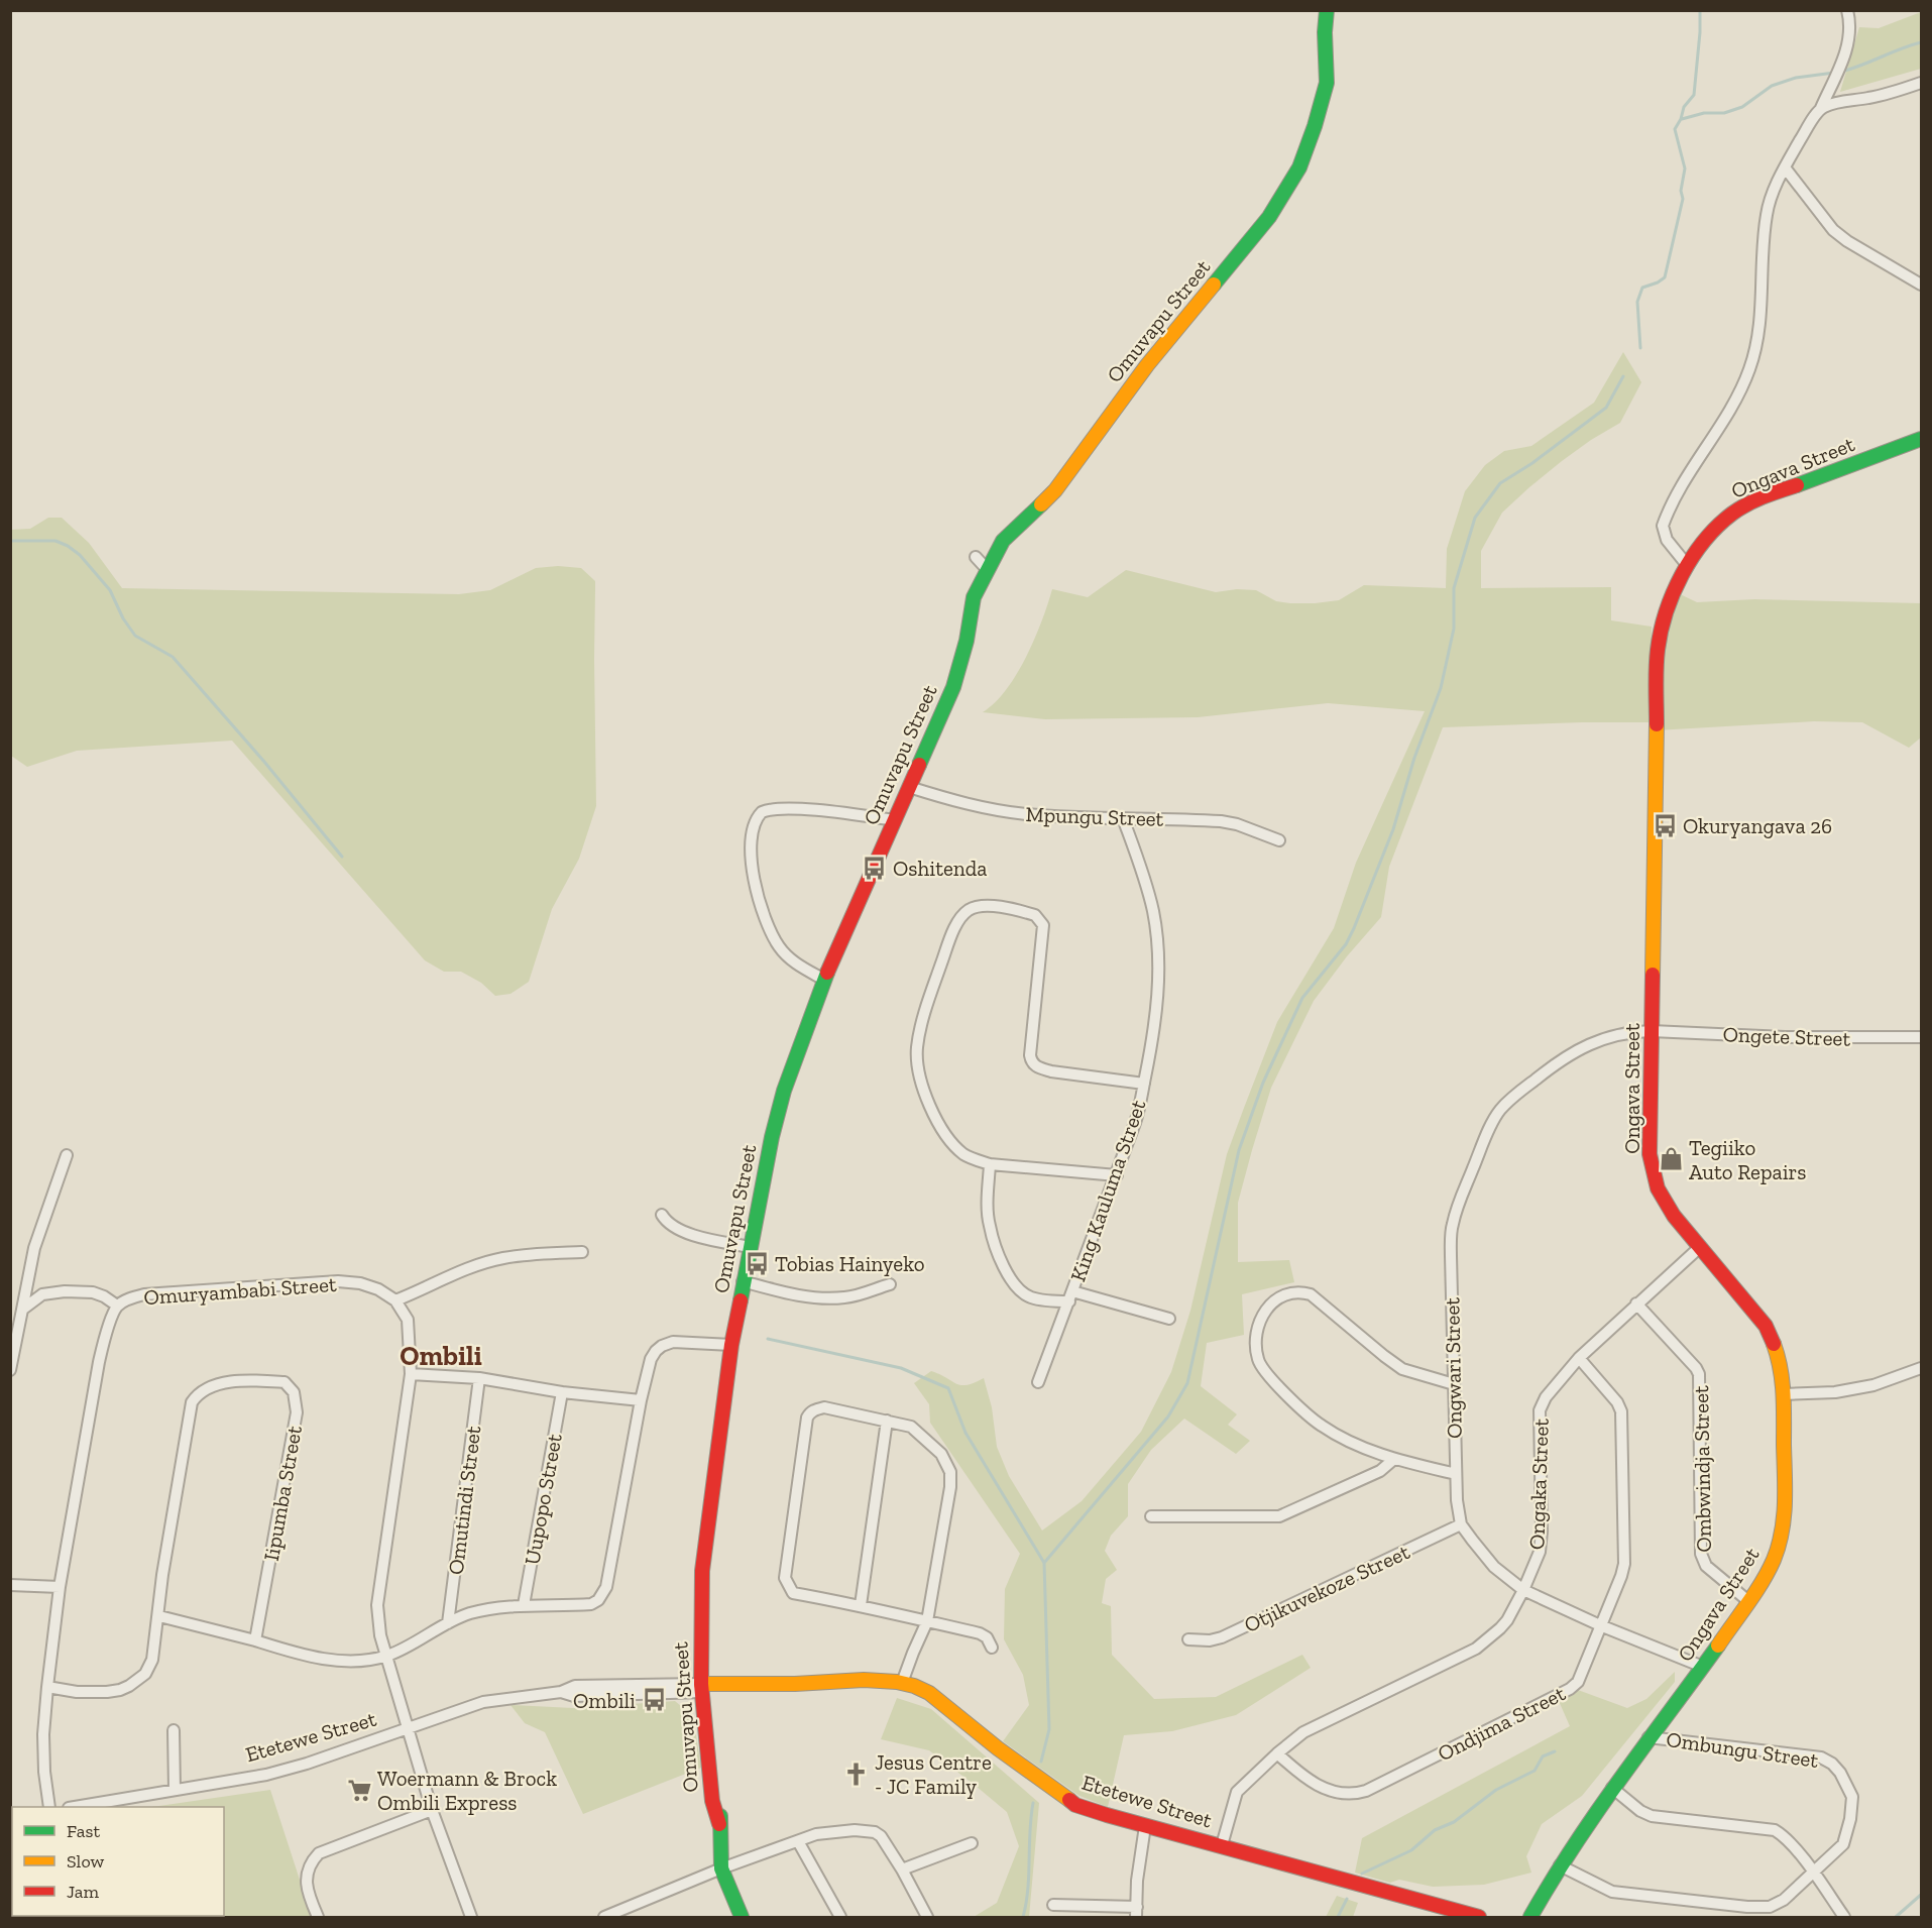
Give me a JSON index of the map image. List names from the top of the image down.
{
  "streets": {
    "street": [
      "Omuvapu Street",
      "Ongava Street",
      "Mpungu Street",
      "Ongete Street",
      "King Kauluma Street",
      "Omuryambabi Street",
      "Ongwari Street",
      "Ombwindja Street",
      "Ongaka Street",
      "Iipumba Street",
      "Uupopo Street",
      "Omutindi Street",
      "Otjikuvekoze Street",
      "Ondjima Street",
      "Etetewe Street",
      "Ombungu Street"
    ]
  },
  "crossings": [
    ["Omuvapu Street", "Mpungu Street"],
    ["Omuvapu Street", "Etetewe Street"],
    ["Ongava Street", "Ongete Street"],
    ["Ongava Street", "Ongwari Street"],
    ["Ongava Street", "Ombwindja Street"],
    ["Ongava Street", "Ongaka Street"],
    ["Ongava Street", "Ombungu Street"],
    ["Mpungu Street", "King Kauluma Street"],
    ["Ongete Street", "Ongwari Street"],
    ["Omuryambabi Street", "Iipumba Street"],
    ["Ongwari Street", "Ongaka Street"],
    ["Ongwari Street", "Otjikuvekoze Street"],
    ["Ongwari Street", "Ondjima Street"],
    ["Ombwindja Street", "Ongaka Street"],
    ["Ongaka Street", "Ondjima Street"],
    ["Ongaka Street", "Etetewe Street"]
  ],
  "districts": ["Ombili"],
  "places": {
    "bus stop": [
      "Okuryangava 26",
      "Oshitenda",
      "Tobias Hainyeko",
      "Ombili"
    ],
    "shop": ["Tegiiko Auto Repairs"],
    "church": ["Jesus Centre - JC Family"],
    "supermarket": ["Woermann & Brock Ombili Express"]
  },
  "legend": ["Fast", "Slow", "Jam"]
}
